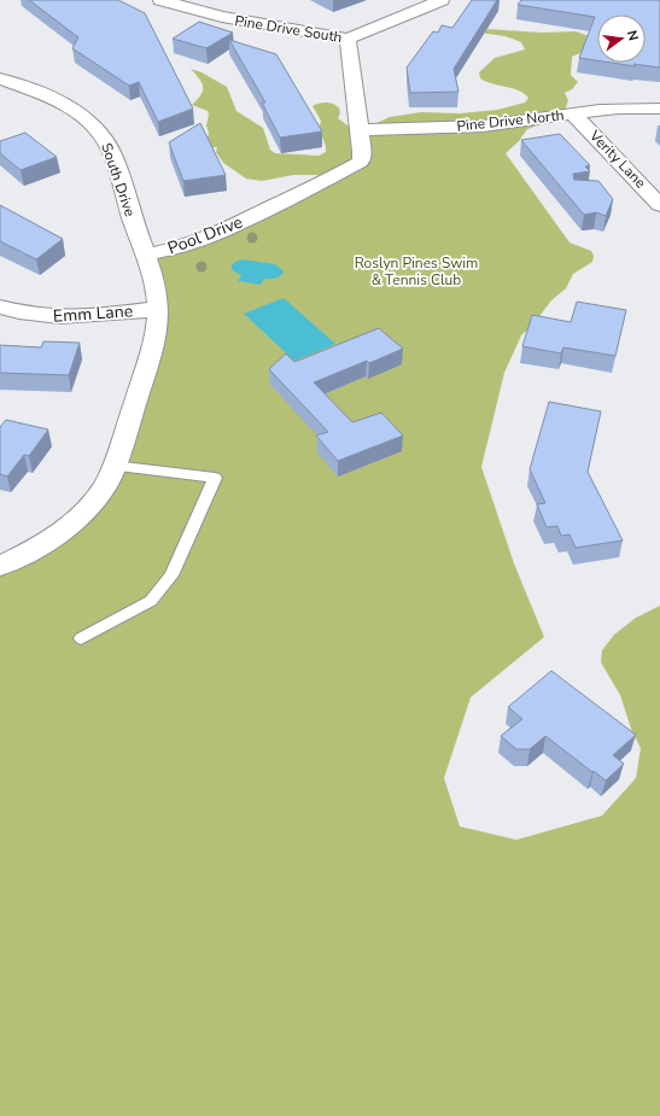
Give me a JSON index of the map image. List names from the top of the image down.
{
  "streets": {
    "street": [
      "Pine Drive South",
      "Pine Drive North",
      "Verity Lane",
      "South Drive",
      "Pool Drive",
      "Emm Lane"
    ]
  },
  "crossings": [
    ["Pine Drive South", "Pool Drive"],
    ["Pine Drive North", "Verity Lane"],
    ["Pine Drive North", "Pool Drive"],
    ["South Drive", "Pool Drive"],
    ["Pool Drive", "Emm Lane"]
  ],
  "parks": ["Roslyn Pines Swim & Tennis Club"],
  "north": "right"
}
